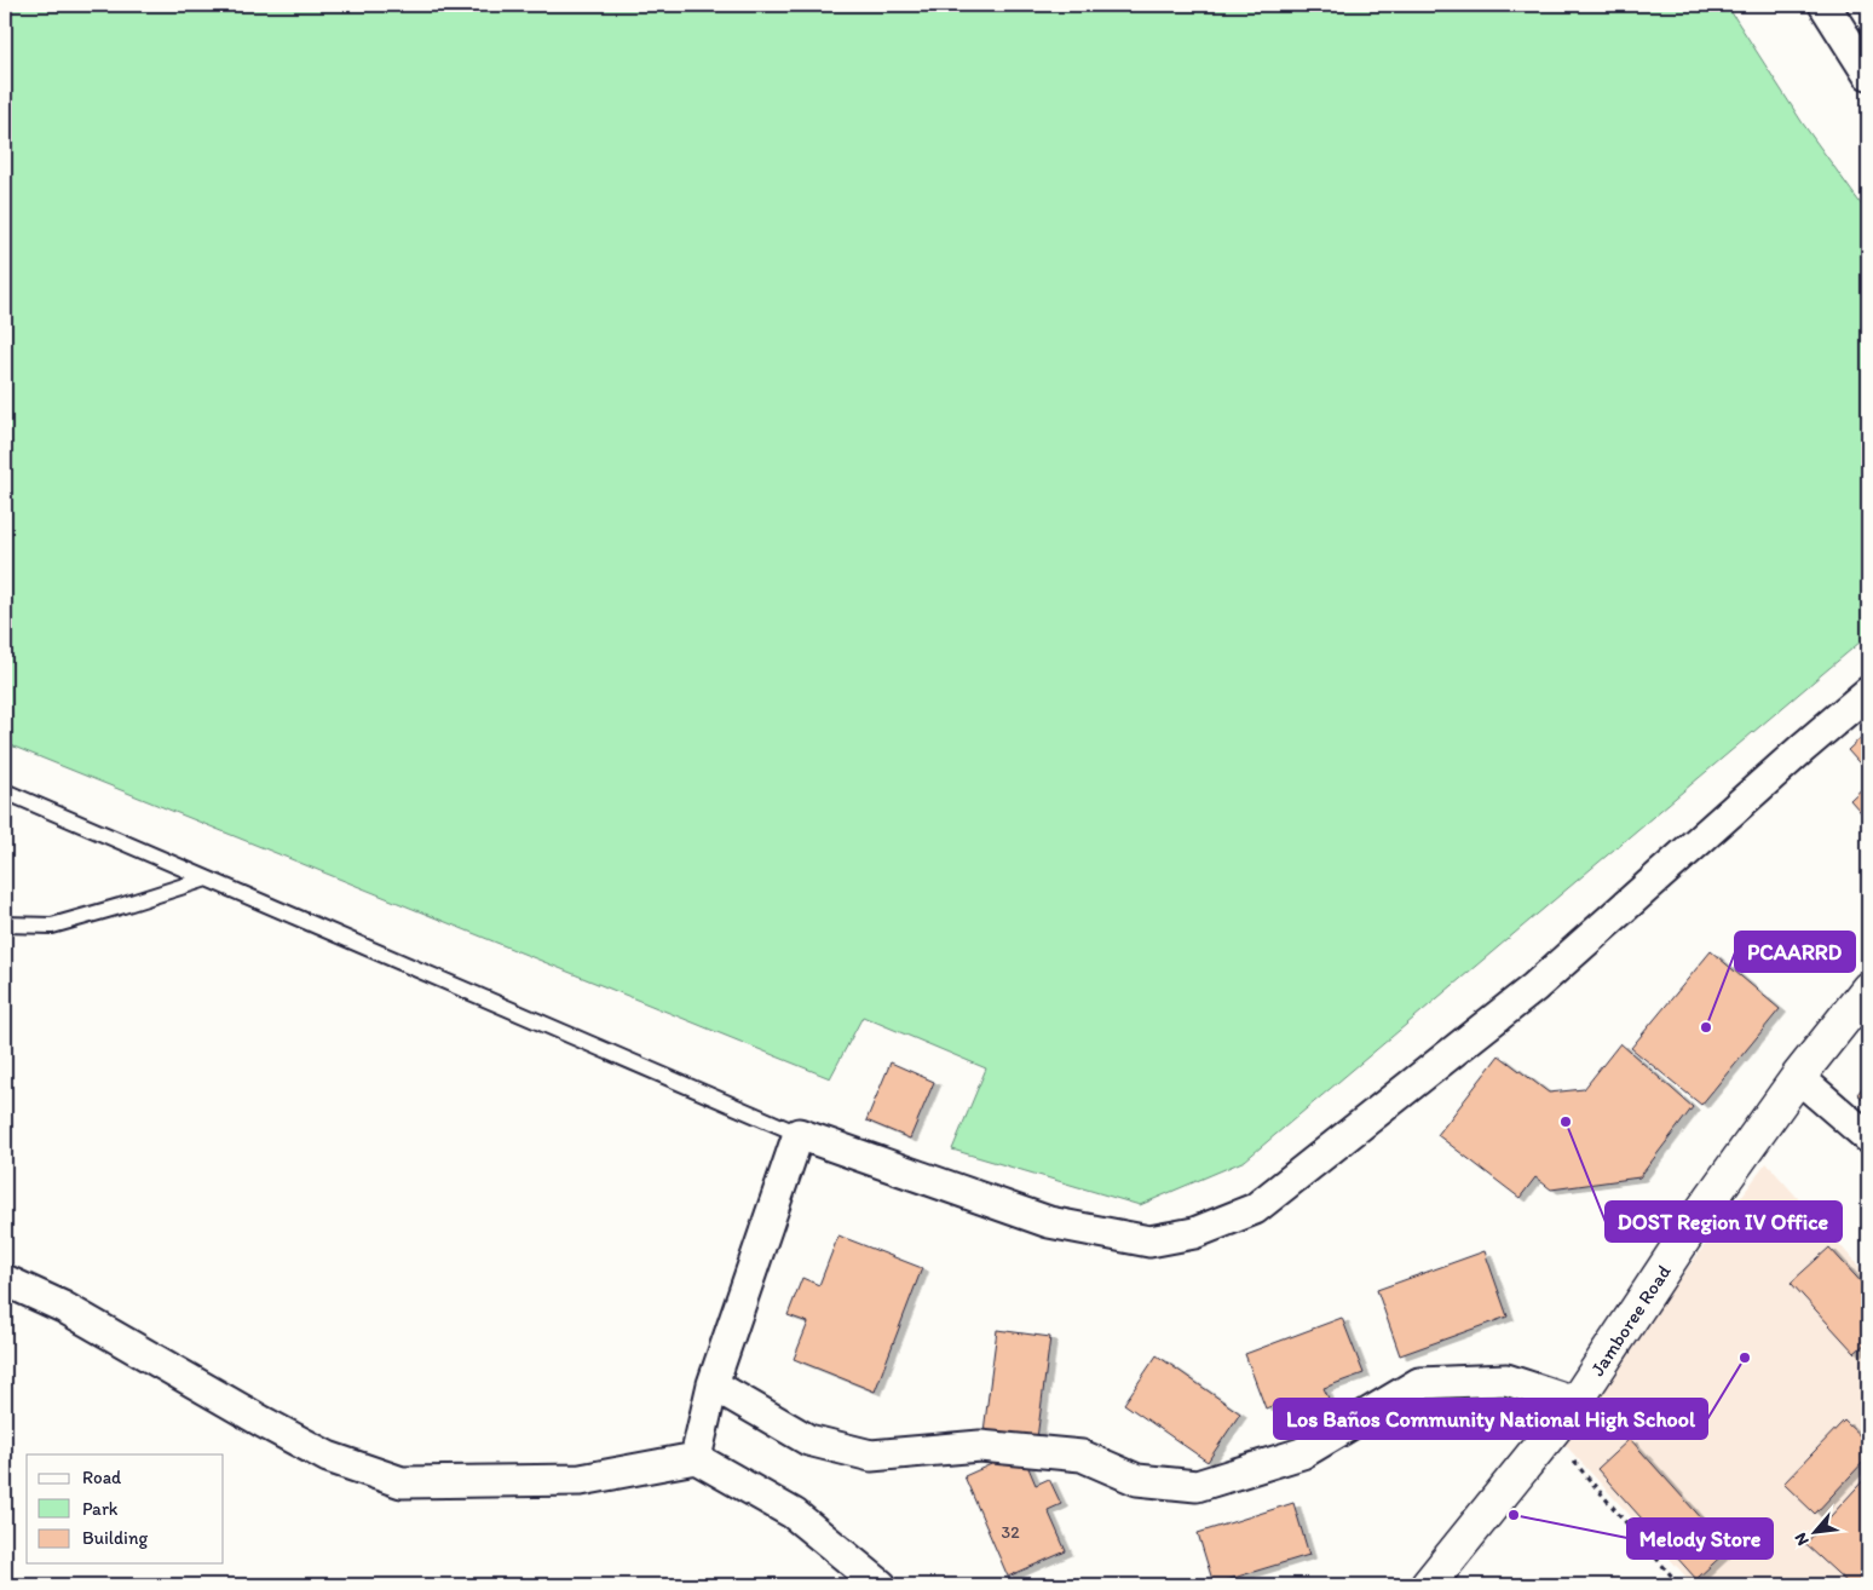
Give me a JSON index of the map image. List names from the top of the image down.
{
  "streets": {
    "main road": ["Jamboree Road"]
  },
  "places": [
    "PCAARRD",
    "DOST Region IV Office",
    "Los Baños Community National High School",
    "Melody Store"
  ],
  "house_numbers": ["32"],
  "legend": ["Road", "Park", "Building"],
  "north": "bottom left"
}
